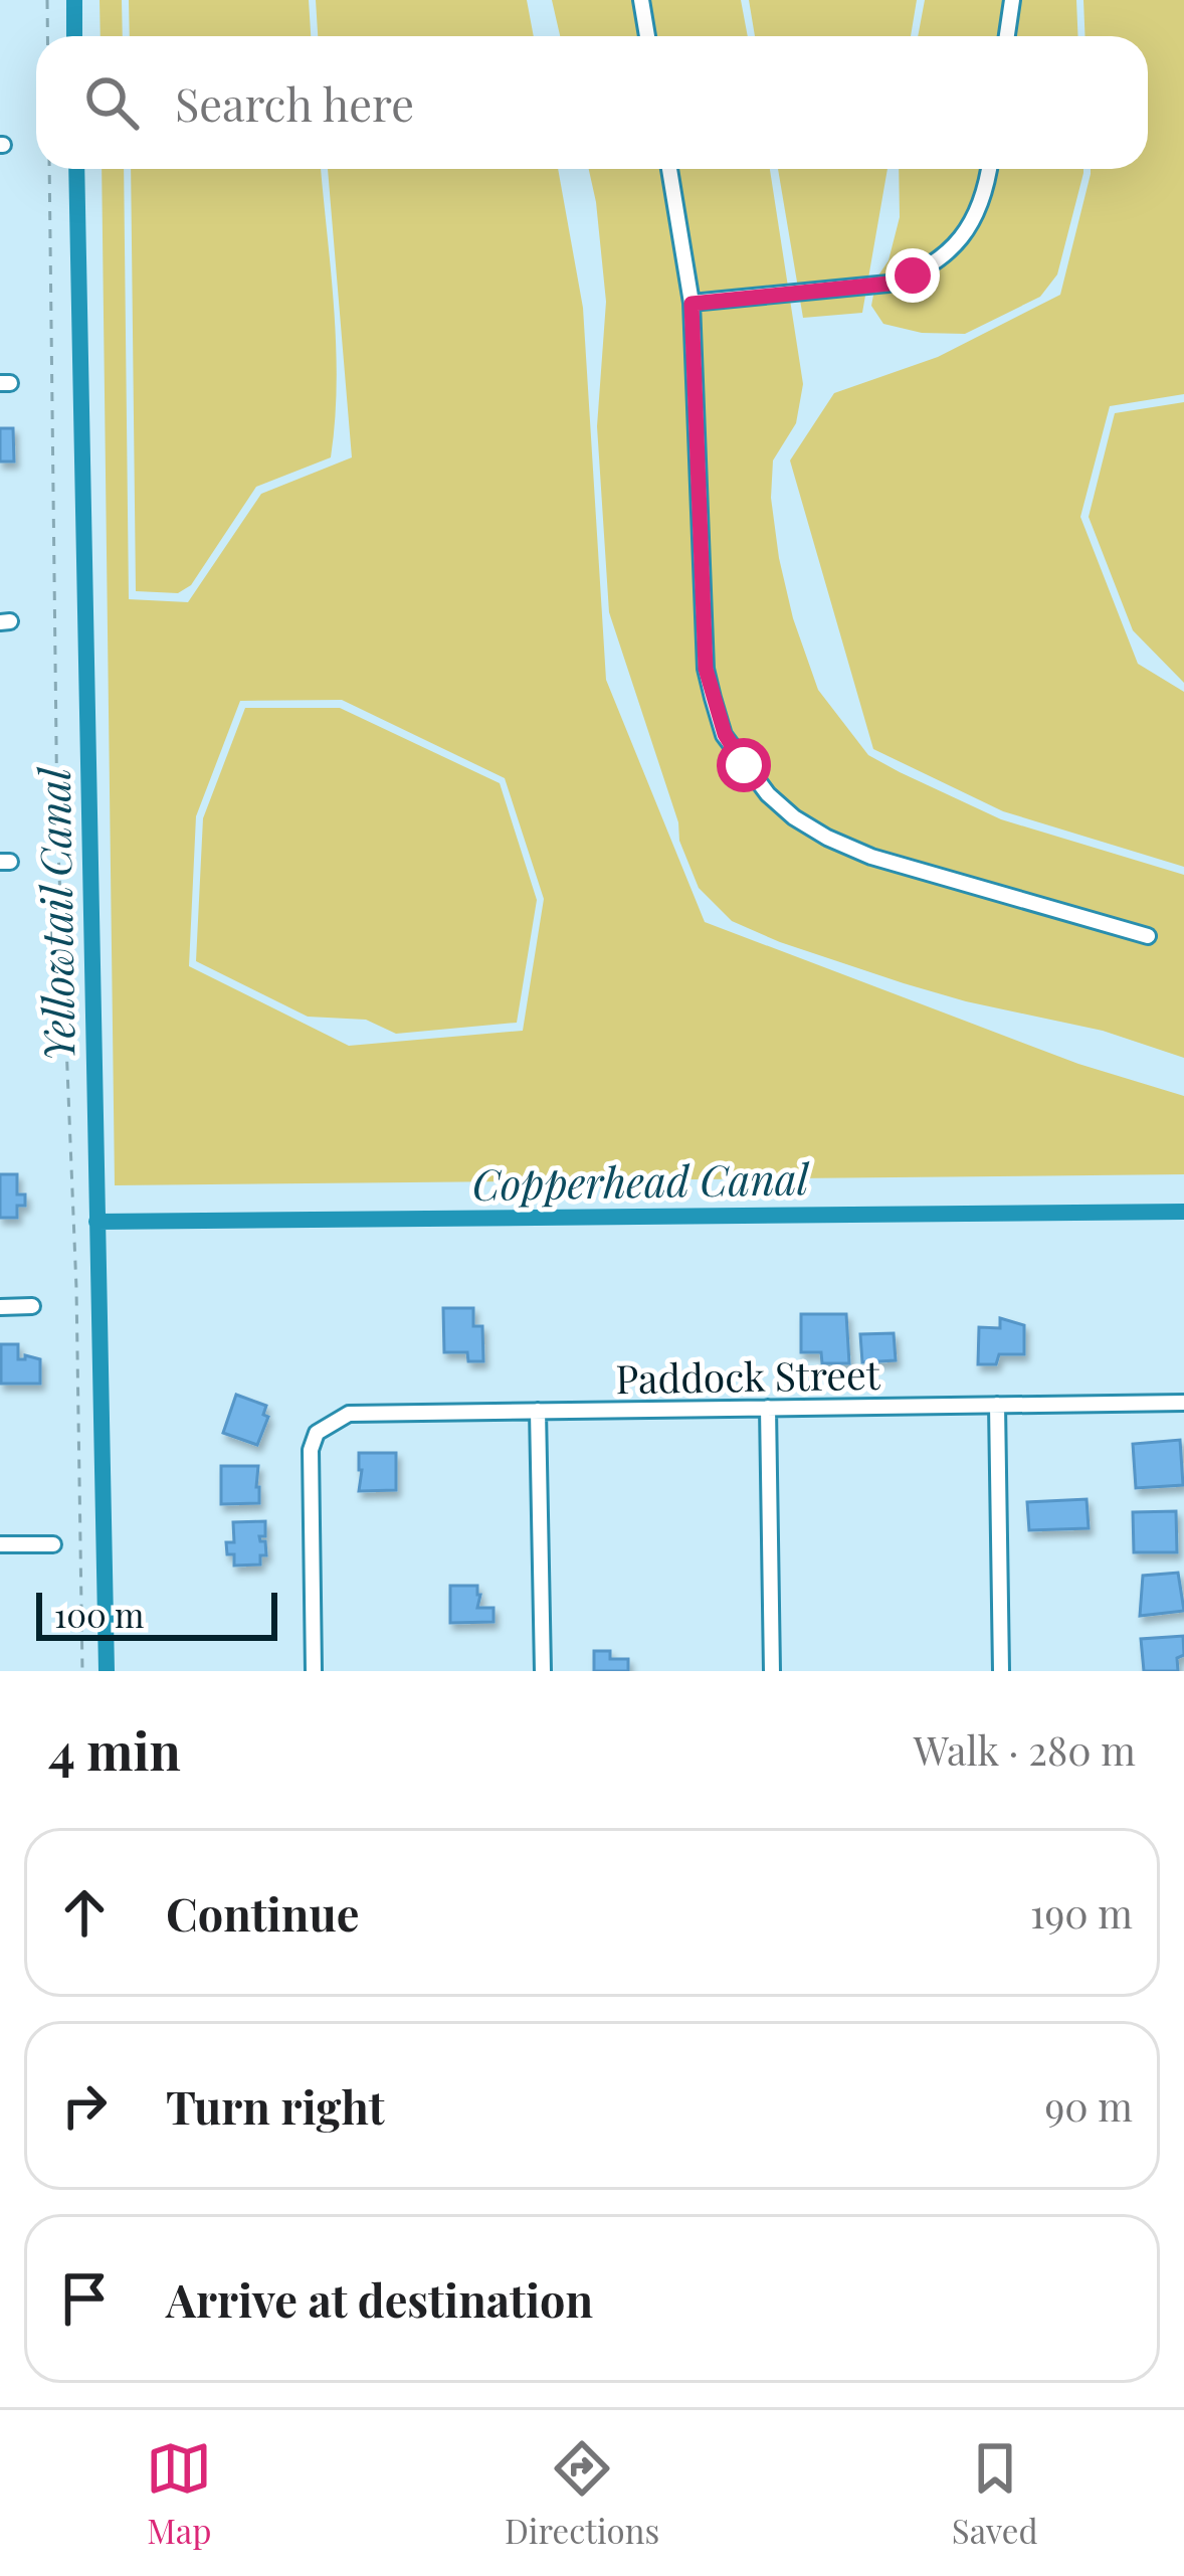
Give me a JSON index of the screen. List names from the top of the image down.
{
  "streets": {
    "street": ["Paddock Street"]
  },
  "water": ["Yellowtail Canal", "Copperhead Canal"],
  "scale_bar": "100 m",
  "page": {
    "search": "Search here",
    "scale": "100 m",
    "heading": ["4 min", "Walk · 280 m"],
    "list": [
      ["Continue", "190 m"],
      ["Turn right", "90 m"],
      "Arrive at destination"
    ],
    "nav": ["Map", "Directions", "Saved"]
  }
}
